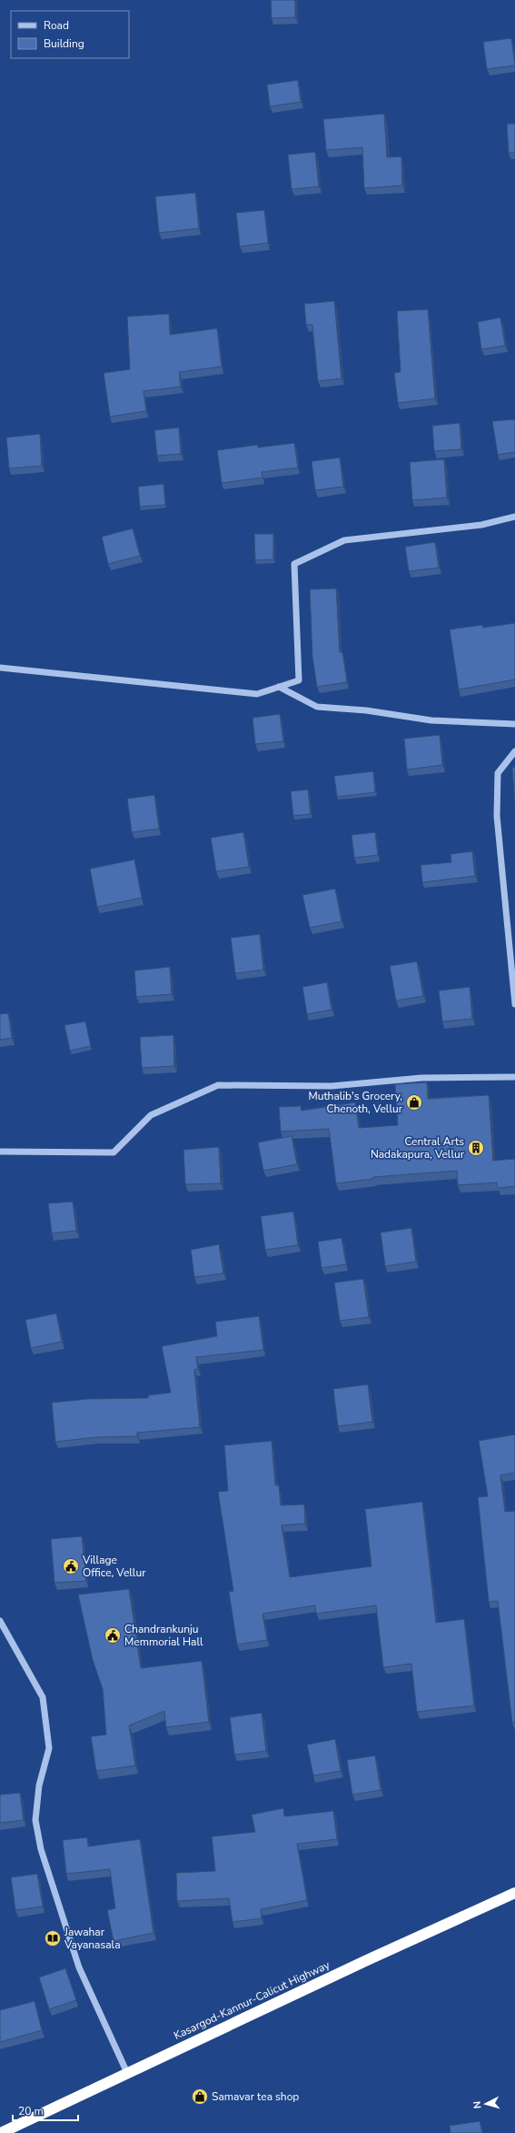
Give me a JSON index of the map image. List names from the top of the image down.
{
  "streets": {
    "highway": ["Kasargod-Kannur-Calicut Highway"]
  },
  "places": {
    "shop": ["Muthalib's Grocery, Chenoth, Vellur", "Samavar tea shop"],
    "building": ["Central Arts Nadakapura, Vellur"],
    "public building": ["Village Office, Vellur", "Chandrankunju Memmorial Hall"],
    "library": ["Jawahar Vayanasala"]
  },
  "legend": ["Road", "Building"],
  "scale_bar": "20 m",
  "north": "left"
}
